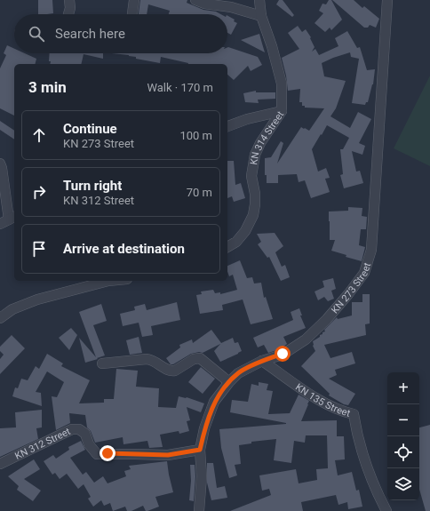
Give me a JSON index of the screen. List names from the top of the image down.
{
  "streets": {
    "street": [
      "KN 314 Street",
      "KN 273 Street",
      "KN 135 Street",
      "KN 312 Street"
    ]
  },
  "crossings": [
    ["KN 273 Street", "KN 135 Street"],
    ["KN 273 Street", "KN 312 Street"]
  ],
  "page": {
    "search": "Search here",
    "heading": ["3 min", "Walk · 170 m"],
    "list": [
      ["Continue", "KN 273 Street", "100 m"],
      ["Turn right", "KN 312 Street", "70 m"],
      "Arrive at destination"
    ],
    "map_buttons": ["+", "−"]
  }
}
